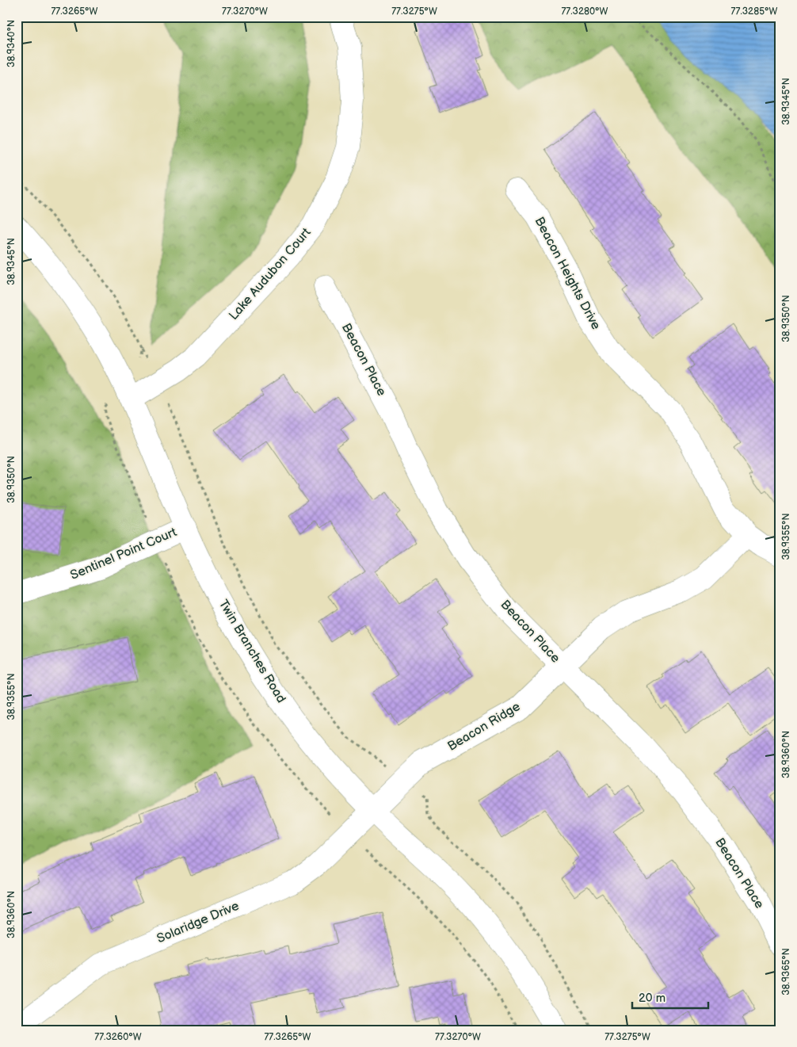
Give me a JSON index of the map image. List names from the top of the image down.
{
  "streets": {
    "street": [
      "Beacon Heights Drive",
      "Lake Audubon Court",
      "Beacon Place",
      "Sentinel Point Court",
      "Twin Branches Road",
      "Beacon Ridge",
      "Solaridge Drive"
    ]
  },
  "crossings": [
    ["Beacon Heights Drive", "Beacon Ridge"],
    ["Lake Audubon Court", "Twin Branches Road"],
    ["Beacon Place", "Beacon Ridge"],
    ["Sentinel Point Court", "Twin Branches Road"],
    ["Twin Branches Road", "Beacon Ridge"],
    ["Twin Branches Road", "Solaridge Drive"],
    ["Beacon Ridge", "Solaridge Drive"]
  ],
  "scale_bar": "20 m",
  "coordinates": [
    "77.3265°W",
    "77.3270°W",
    "77.3275°W",
    "77.3280°W",
    "77.3285°W",
    "38.9340°N",
    "38.9345°N",
    "38.9350°N",
    "38.9355°N",
    "38.9360°N",
    "38.9365°N",
    "77.3260°W"
  ]
}
